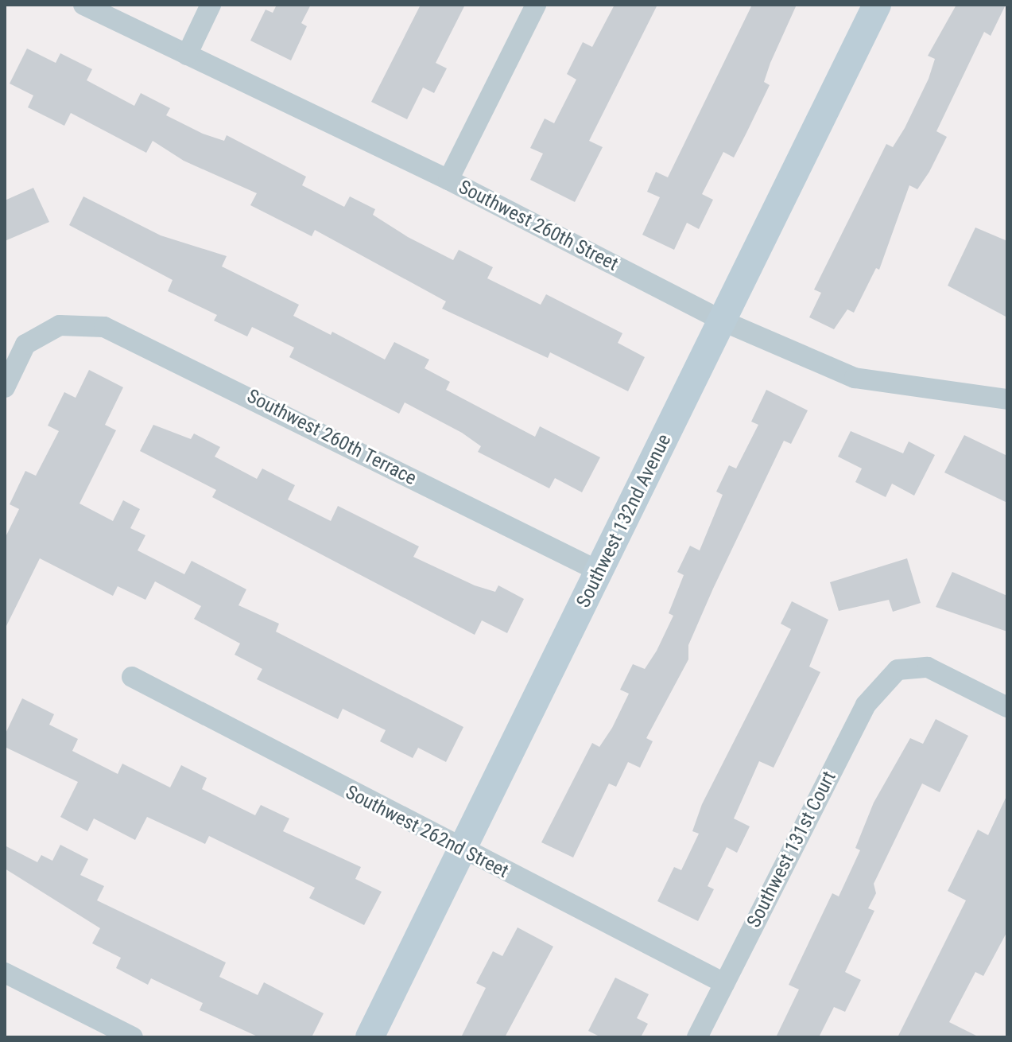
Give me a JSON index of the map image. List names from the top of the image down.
{
  "streets": {
    "street": [
      "Southwest 260th Street",
      "Southwest 260th Terrace",
      "Southwest 132nd Avenue",
      "Southwest 262nd Street",
      "Southwest 131st Court"
    ]
  },
  "crossings": [
    ["Southwest 260th Street", "Southwest 132nd Avenue"],
    ["Southwest 260th Terrace", "Southwest 132nd Avenue"],
    ["Southwest 132nd Avenue", "Southwest 262nd Street"],
    ["Southwest 262nd Street", "Southwest 131st Court"]
  ]
}
